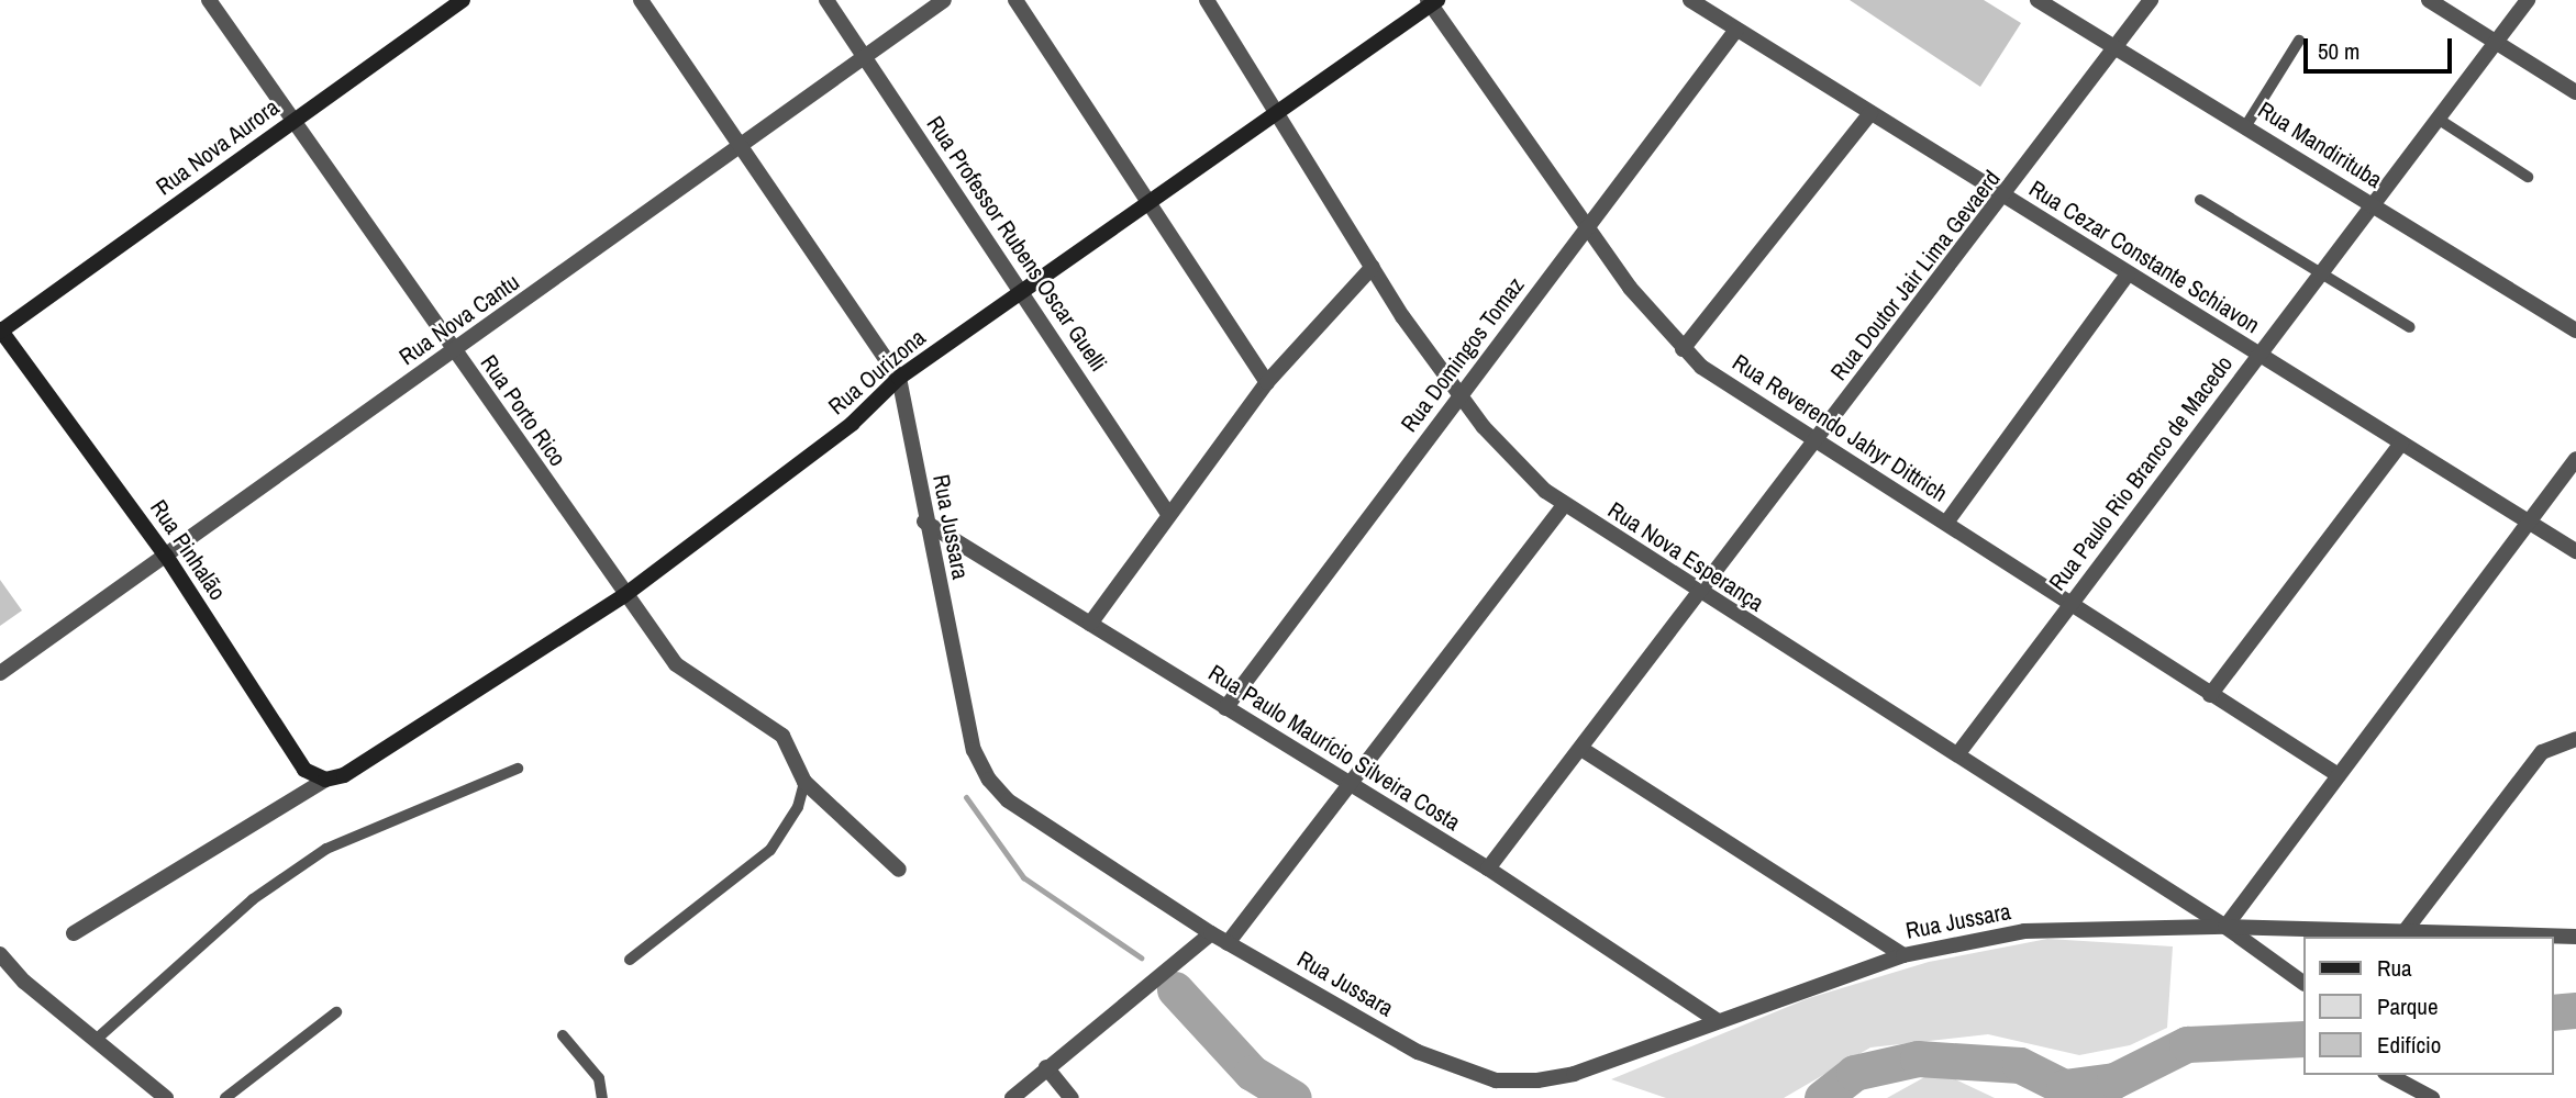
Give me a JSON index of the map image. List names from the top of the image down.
{
  "streets": {
    "main road": ["Rua Nova Aurora", "Rua Ourizona", "Rua Pinhalão"],
    "street": [
      "Rua Mandirituba",
      "Rua Professor Rubens Oscar Guelli",
      "Rua Cezar Constante Schiavon",
      "Rua Doutor Jair Lima Gevaerd",
      "Rua Nova Cantu",
      "Rua Domingos Tomaz",
      "Rua Porto Rico",
      "Rua Reverendo Jahyr Dittrich",
      "Rua Paulo Rio Branco de Macedo",
      "Rua Jussara",
      "Rua Nova Esperança",
      "Rua Paulo Maurício Silveira Costa"
    ]
  },
  "crossings": [
    ["Rua Mandirituba", "Rua Doutor Jair Lima Gevaerd"],
    ["Rua Mandirituba", "Rua Paulo Rio Branco de Macedo"],
    ["Rua Nova Aurora", "Rua Porto Rico"],
    ["Rua Nova Aurora", "Rua Pinhalão"],
    ["Rua Professor Rubens Oscar Guelli", "Rua Nova Cantu"],
    ["Rua Professor Rubens Oscar Guelli", "Rua Ourizona"],
    ["Rua Cezar Constante Schiavon", "Rua Doutor Jair Lima Gevaerd"],
    ["Rua Cezar Constante Schiavon", "Rua Domingos Tomaz"],
    ["Rua Cezar Constante Schiavon", "Rua Paulo Rio Branco de Macedo"],
    ["Rua Doutor Jair Lima Gevaerd", "Rua Reverendo Jahyr Dittrich"],
    ["Rua Doutor Jair Lima Gevaerd", "Rua Nova Esperança"],
    ["Rua Doutor Jair Lima Gevaerd", "Rua Paulo Maurício Silveira Costa"],
    ["Rua Nova Cantu", "Rua Porto Rico"],
    ["Rua Nova Cantu", "Rua Jussara"],
    ["Rua Nova Cantu", "Rua Pinhalão"],
    ["Rua Domingos Tomaz", "Rua Reverendo Jahyr Dittrich"],
    ["Rua Domingos Tomaz", "Rua Nova Esperança"],
    ["Rua Domingos Tomaz", "Rua Paulo Maurício Silveira Costa"],
    ["Rua Ourizona", "Rua Porto Rico"],
    ["Rua Ourizona", "Rua Reverendo Jahyr Dittrich"],
    ["Rua Ourizona", "Rua Jussara"],
    ["Rua Ourizona", "Rua Pinhalão"],
    ["Rua Ourizona", "Rua Nova Esperança"],
    ["Rua Reverendo Jahyr Dittrich", "Rua Paulo Rio Branco de Macedo"],
    ["Rua Paulo Rio Branco de Macedo", "Rua Nova Esperança"],
    ["Rua Jussara", "Rua Nova Esperança"],
    ["Rua Jussara", "Rua Paulo Maurício Silveira Costa"]
  ],
  "legend": ["Rua", "Parque", "Edifício"],
  "scale_bar": "50 m"
}
